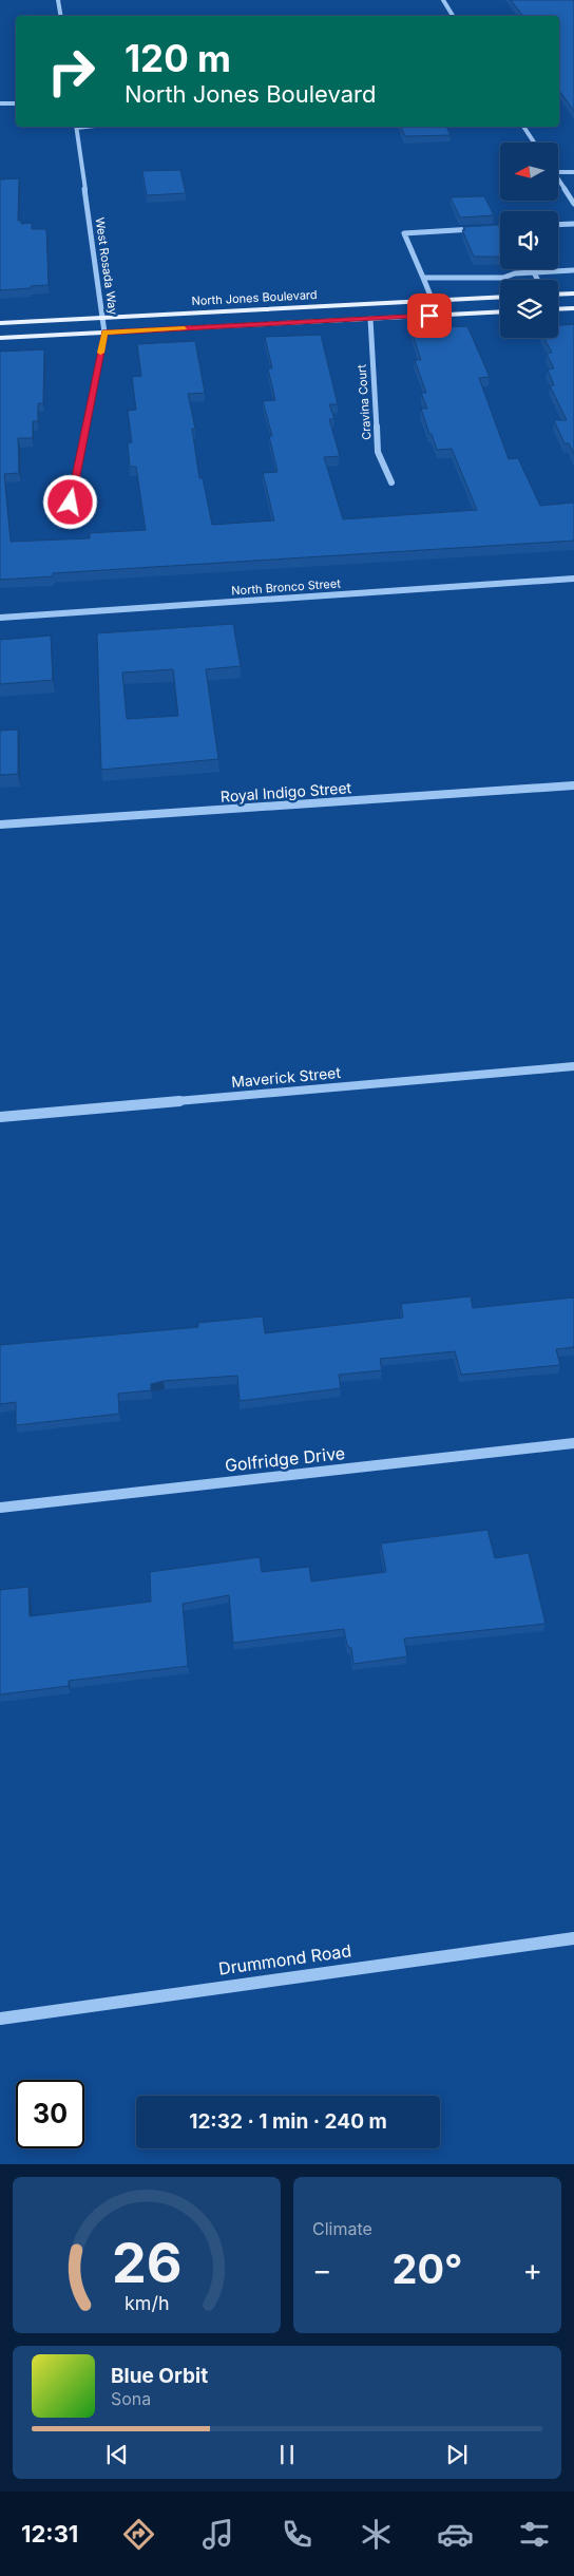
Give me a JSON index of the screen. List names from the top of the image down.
{
  "streets": {
    "main road": ["North Jones Boulevard"],
    "street": [
      "West Rosada Way",
      "Cravina Court",
      "North Bronco Street",
      "Royal Indigo Street",
      "Maverick Street",
      "Golfridge Drive",
      "Drummond Road"
    ]
  },
  "crossings": [
    ["West Rosada Way", "North Jones Boulevard"],
    ["North Jones Boulevard", "Cravina Court"]
  ],
  "north": "left",
  "page": {
    "turn": ["120 m", "North Jones Boulevard"],
    "limit": "30",
    "trip": "12:32 · 1 min · 240 m",
    "tile": "Climate",
    "heat": ["−", "20°", "+"],
    "song": ["Blue Orbit", "Sona"],
    "tabs": "12:31",
    "gauge": ["26", "km/h"]
  }
}
